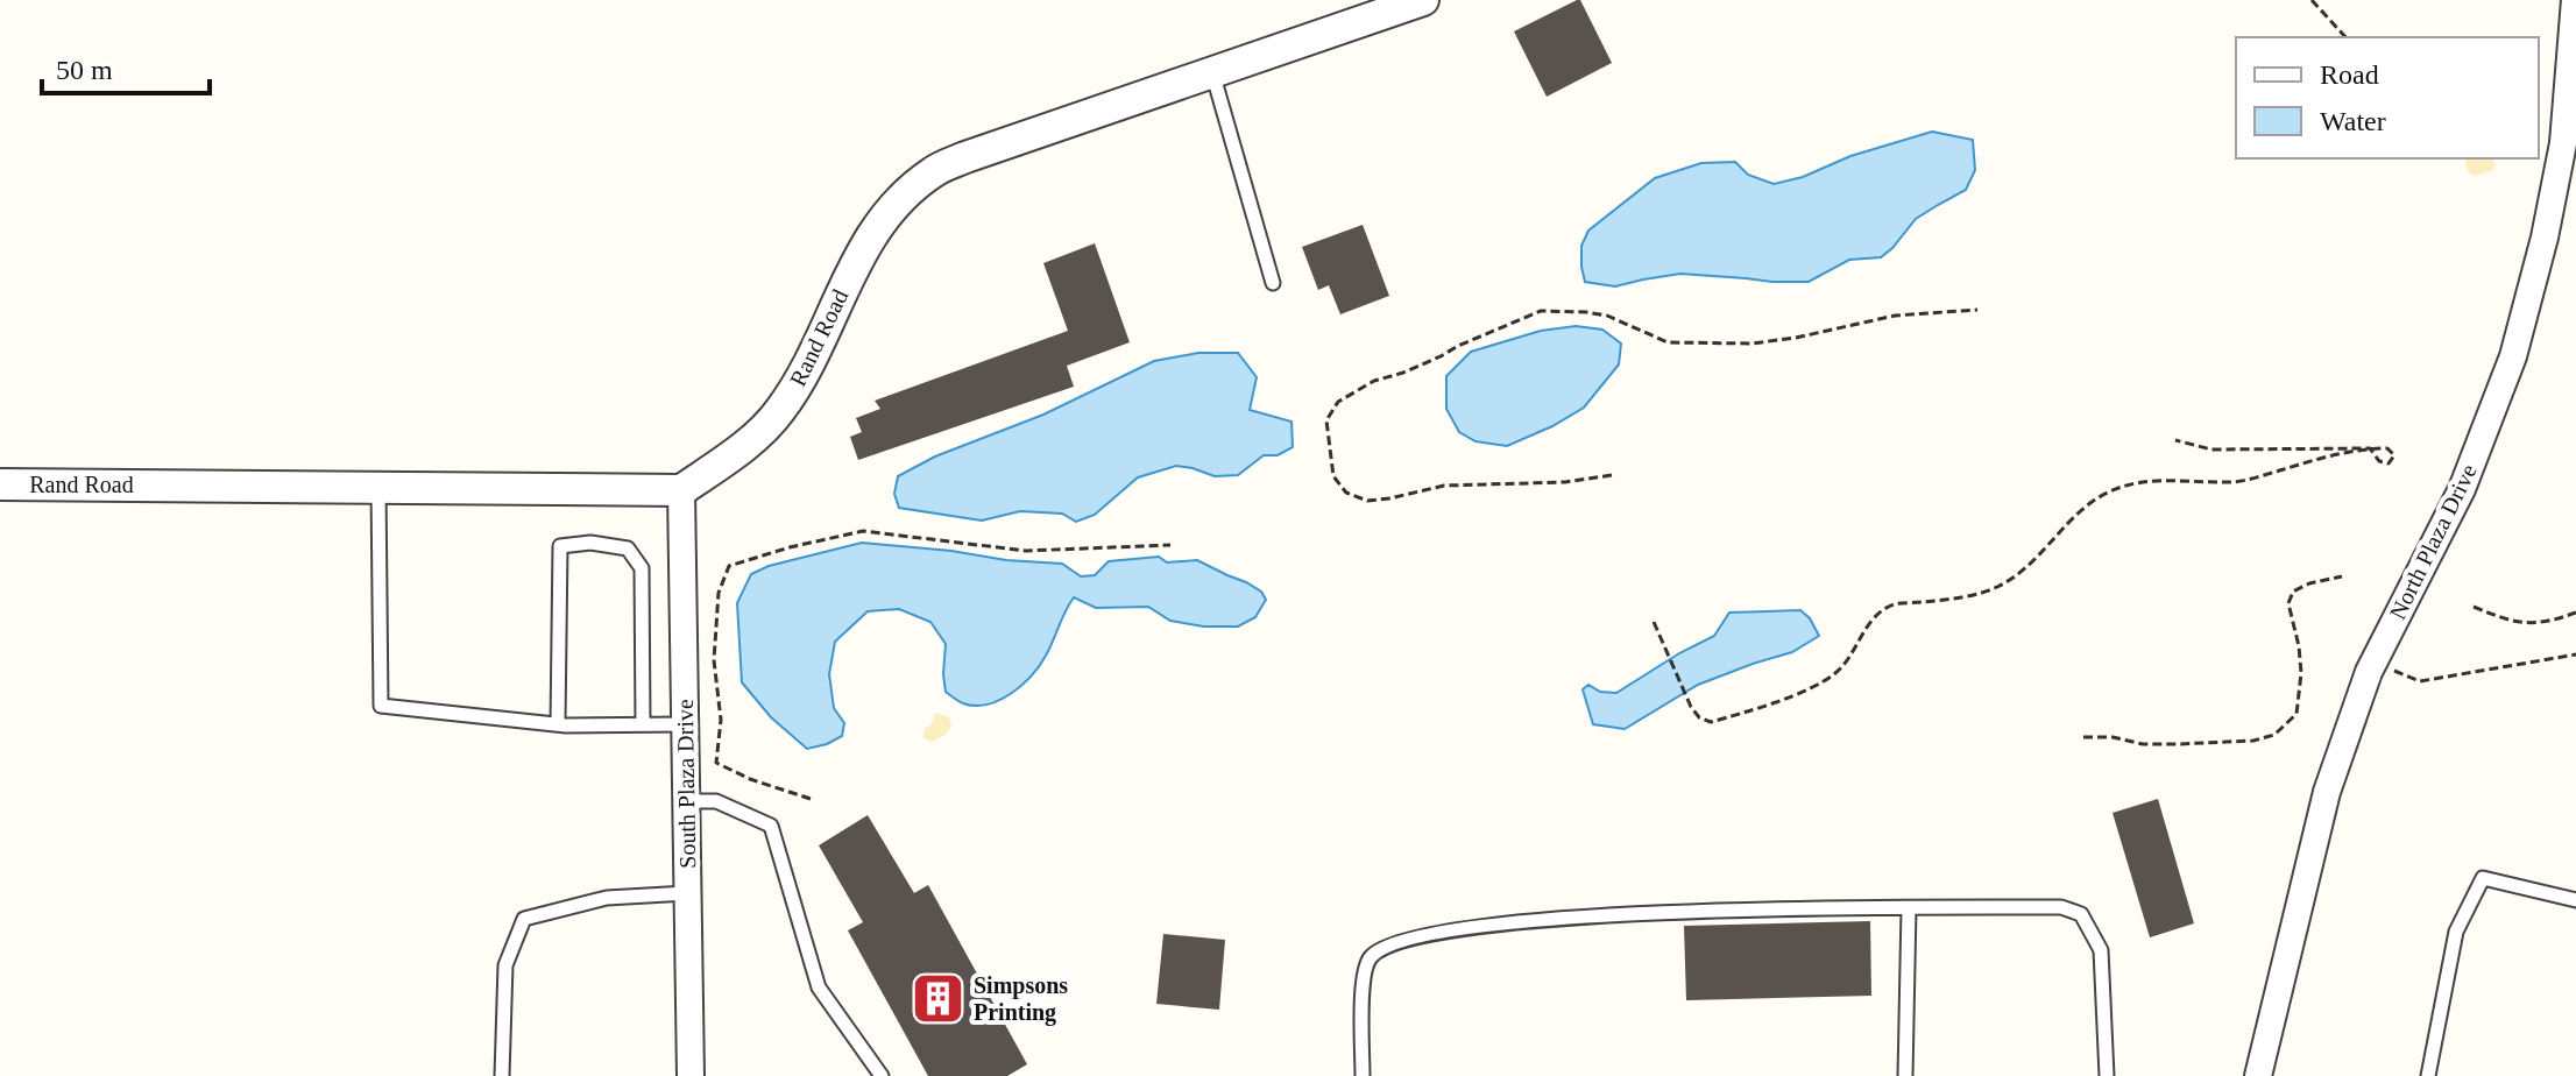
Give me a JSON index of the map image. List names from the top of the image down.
{
  "streets": {
    "street": ["Rand Road", "North Plaza Drive", "South Plaza Drive"]
  },
  "crossings": [
    ["Rand Road", "South Plaza Drive"]
  ],
  "places": {
    "building": ["Simpsons Printing"]
  },
  "legend": ["Road", "Water"],
  "scale_bar": "50 m"
}
